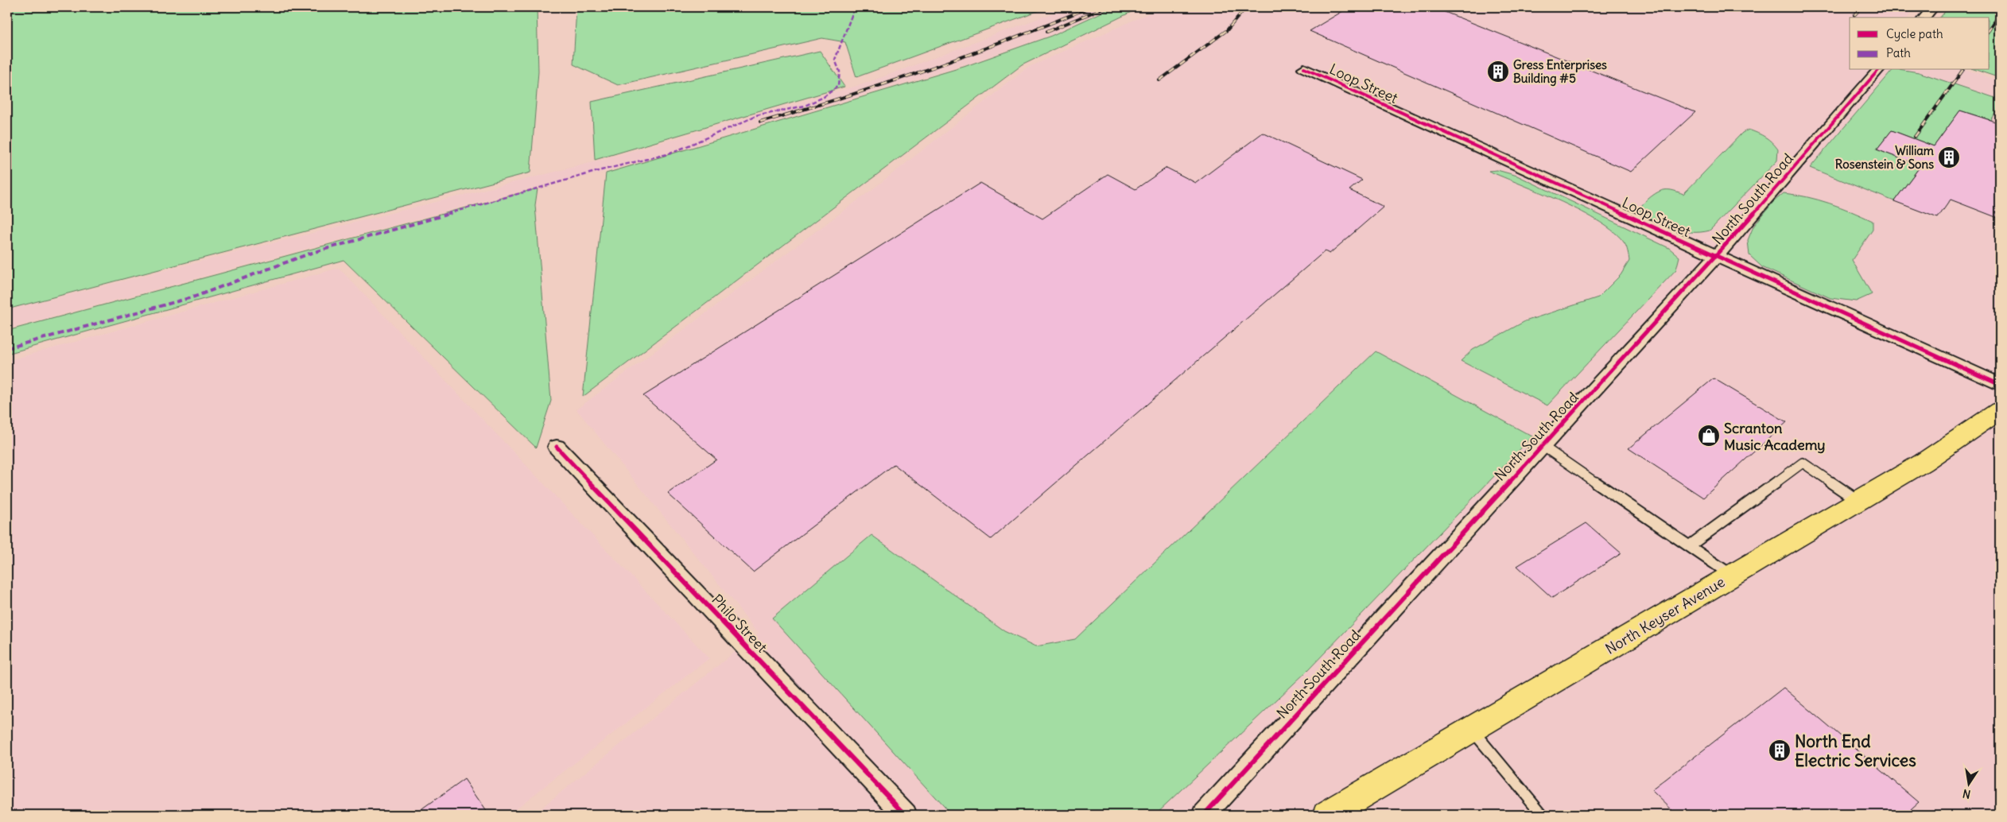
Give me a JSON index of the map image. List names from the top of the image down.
{
  "streets": {
    "main road": ["North Keyser Avenue"],
    "street": ["Loop Street", "North South Road", "Philo Street"]
  },
  "crossings": [
    ["Loop Street", "North South Road"]
  ],
  "places": {
    "building": ["Gress Enterprises Building #5", "William Rosenstein & Sons", "North End Electric Services"],
    "shop": ["Scranton Music Academy"]
  },
  "legend": ["Cycle path", "Path"],
  "north": "bottom"
}
